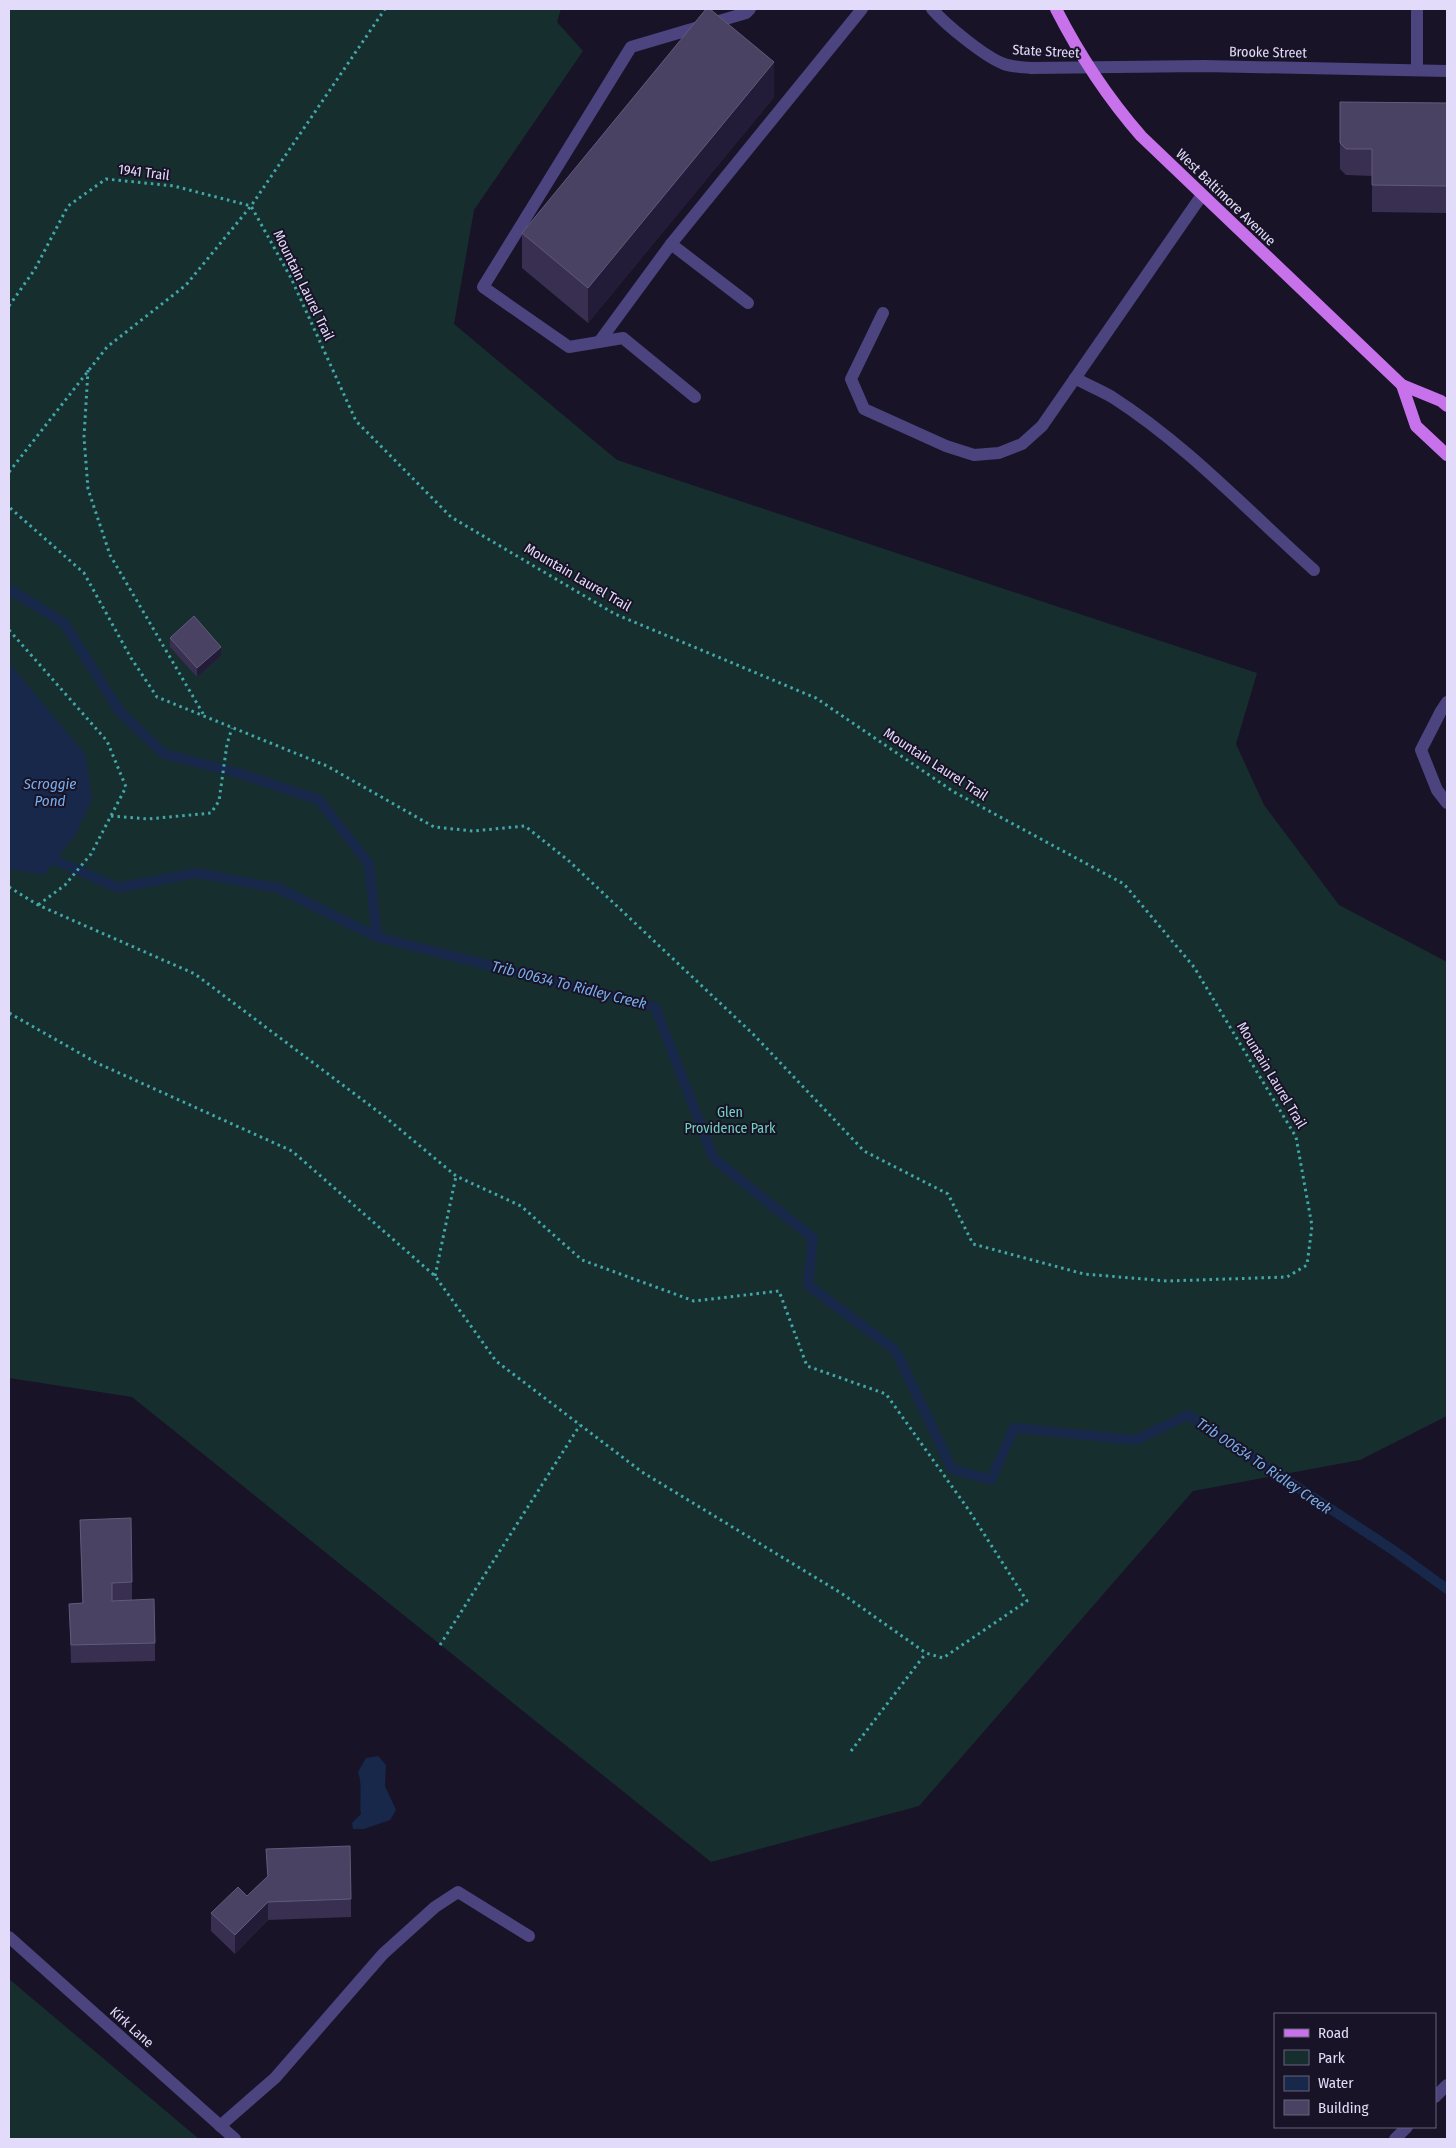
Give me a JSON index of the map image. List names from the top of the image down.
{
  "streets": {
    "main road": ["West Baltimore Avenue"],
    "street": ["State Street", "Brooke Street", "Kirk Lane"],
    "path": ["1941 Trail", "Mountain Laurel Trail"]
  },
  "crossings": [
    ["State Street", "Brooke Street"],
    ["State Street", "West Baltimore Avenue"],
    ["Brooke Street", "West Baltimore Avenue"],
    ["1941 Trail", "Mountain Laurel Trail"]
  ],
  "water": ["Scroggie Pond", "Trib 00634 To Ridley Creek"],
  "parks": ["Glen Providence Park"],
  "legend": [
    "Road",
    "Park",
    "Water",
    "Building"
  ]
}
